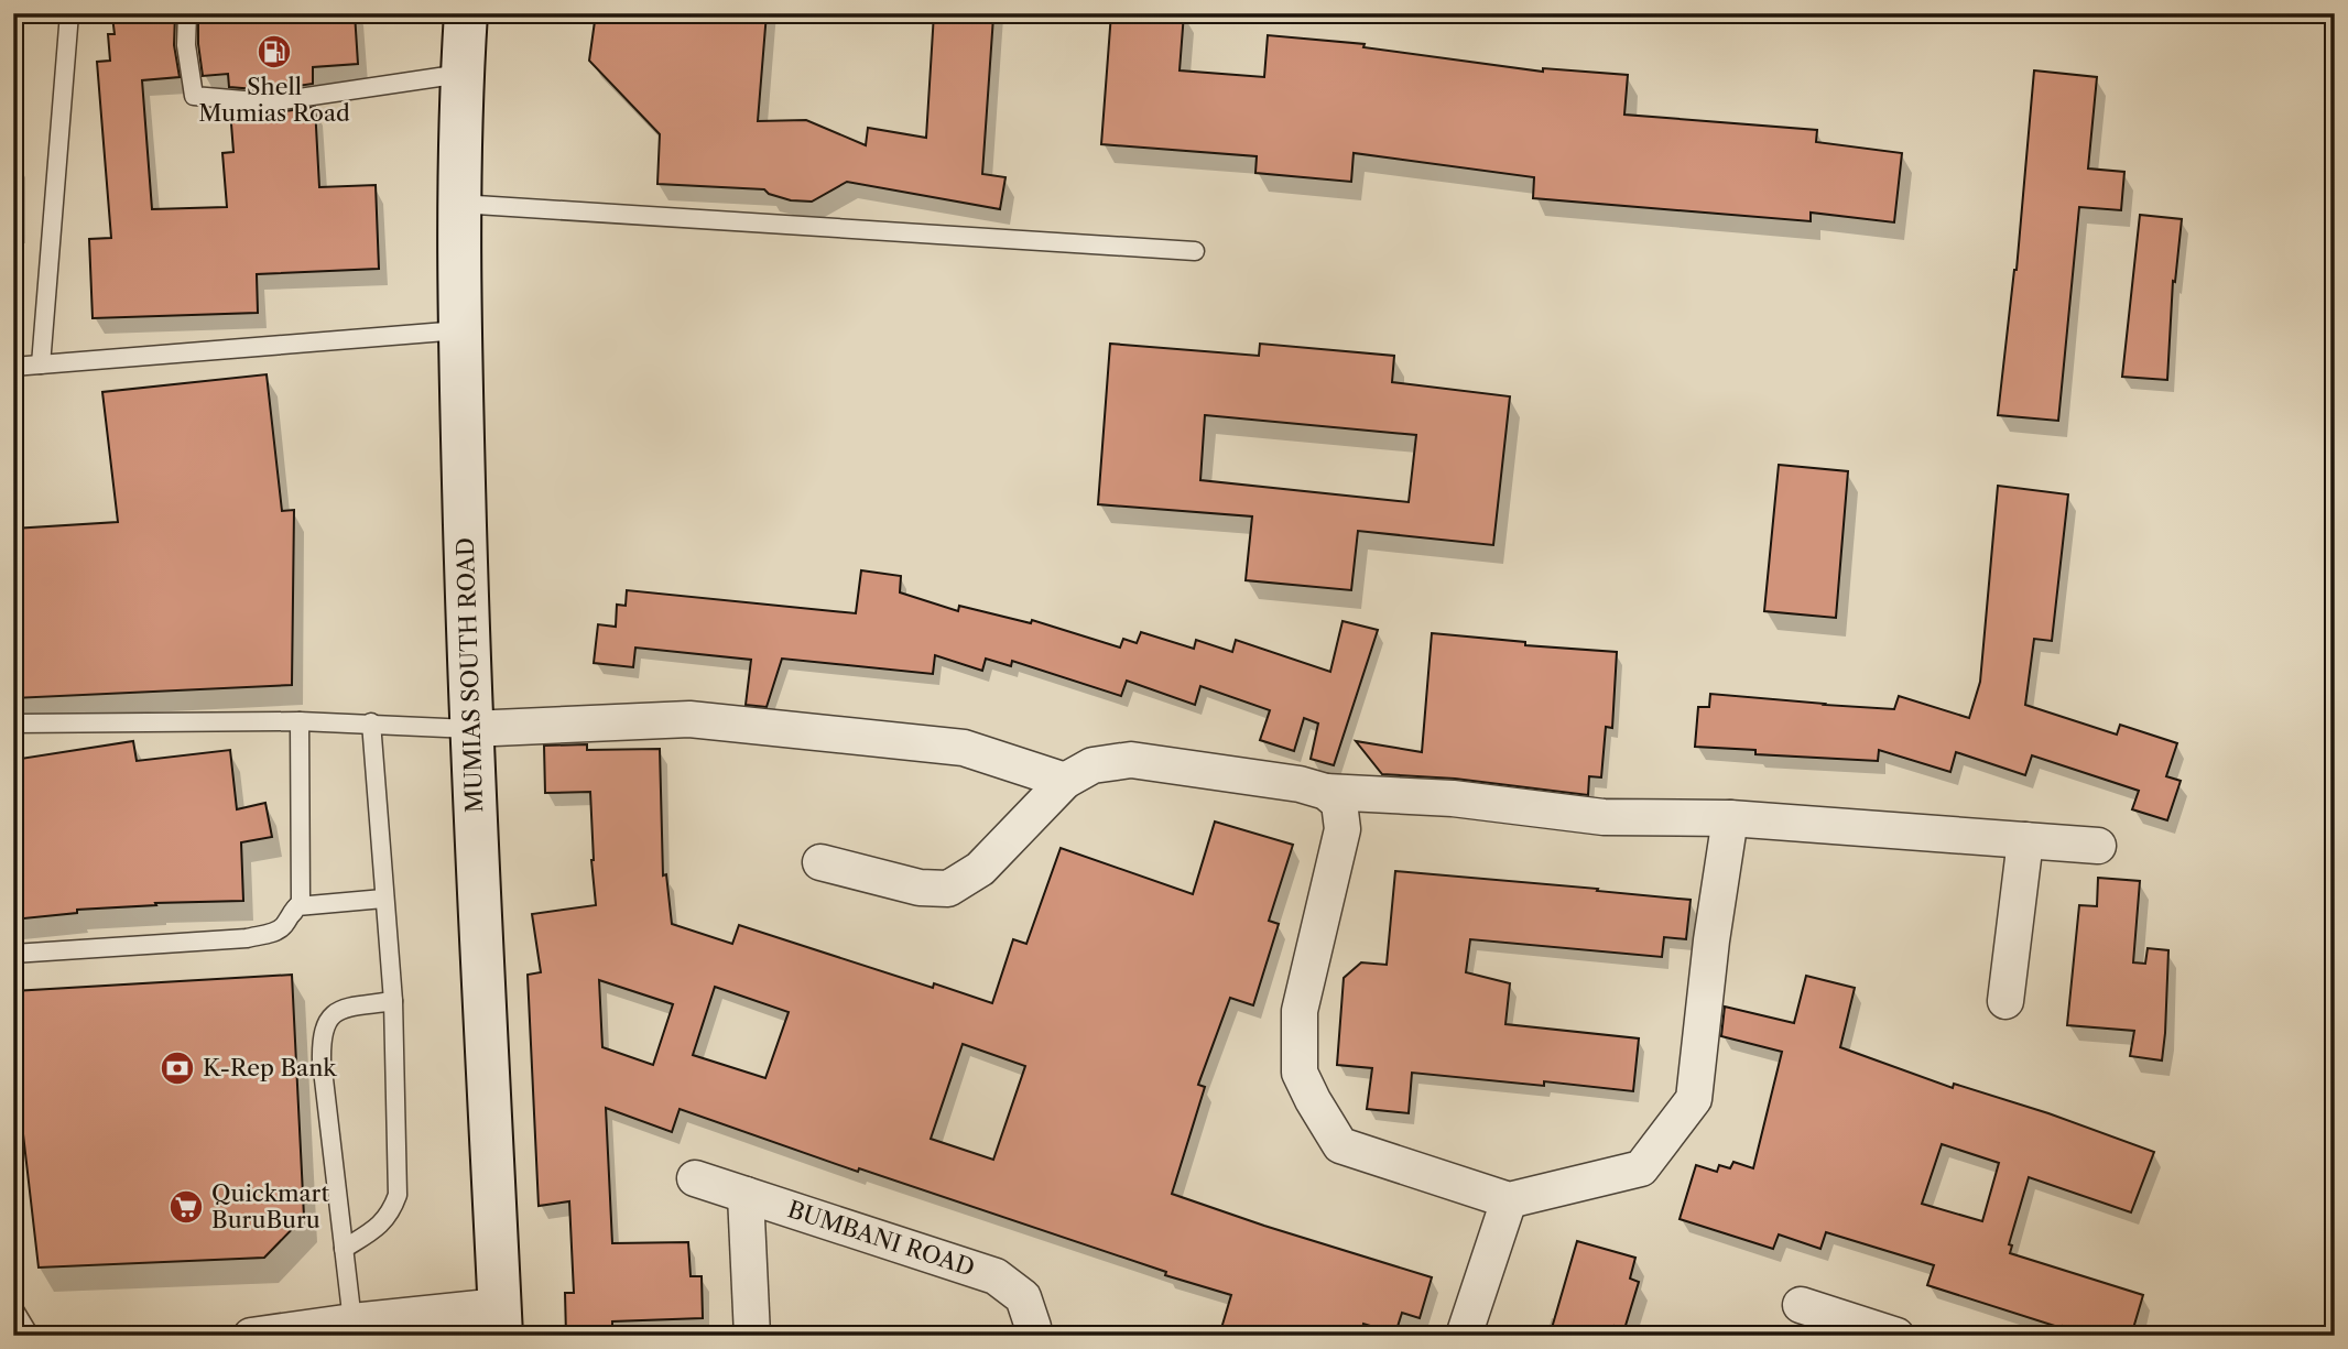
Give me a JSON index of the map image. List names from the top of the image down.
{
  "streets": {
    "main road": ["MUMIAS SOUTH ROAD"],
    "street": ["BUMBANI ROAD"]
  },
  "places": {
    "fuel station": ["Shell Mumias Road"],
    "bank": ["K-Rep Bank"],
    "supermarket": ["Quickmart BuruBuru"]
  }
}
